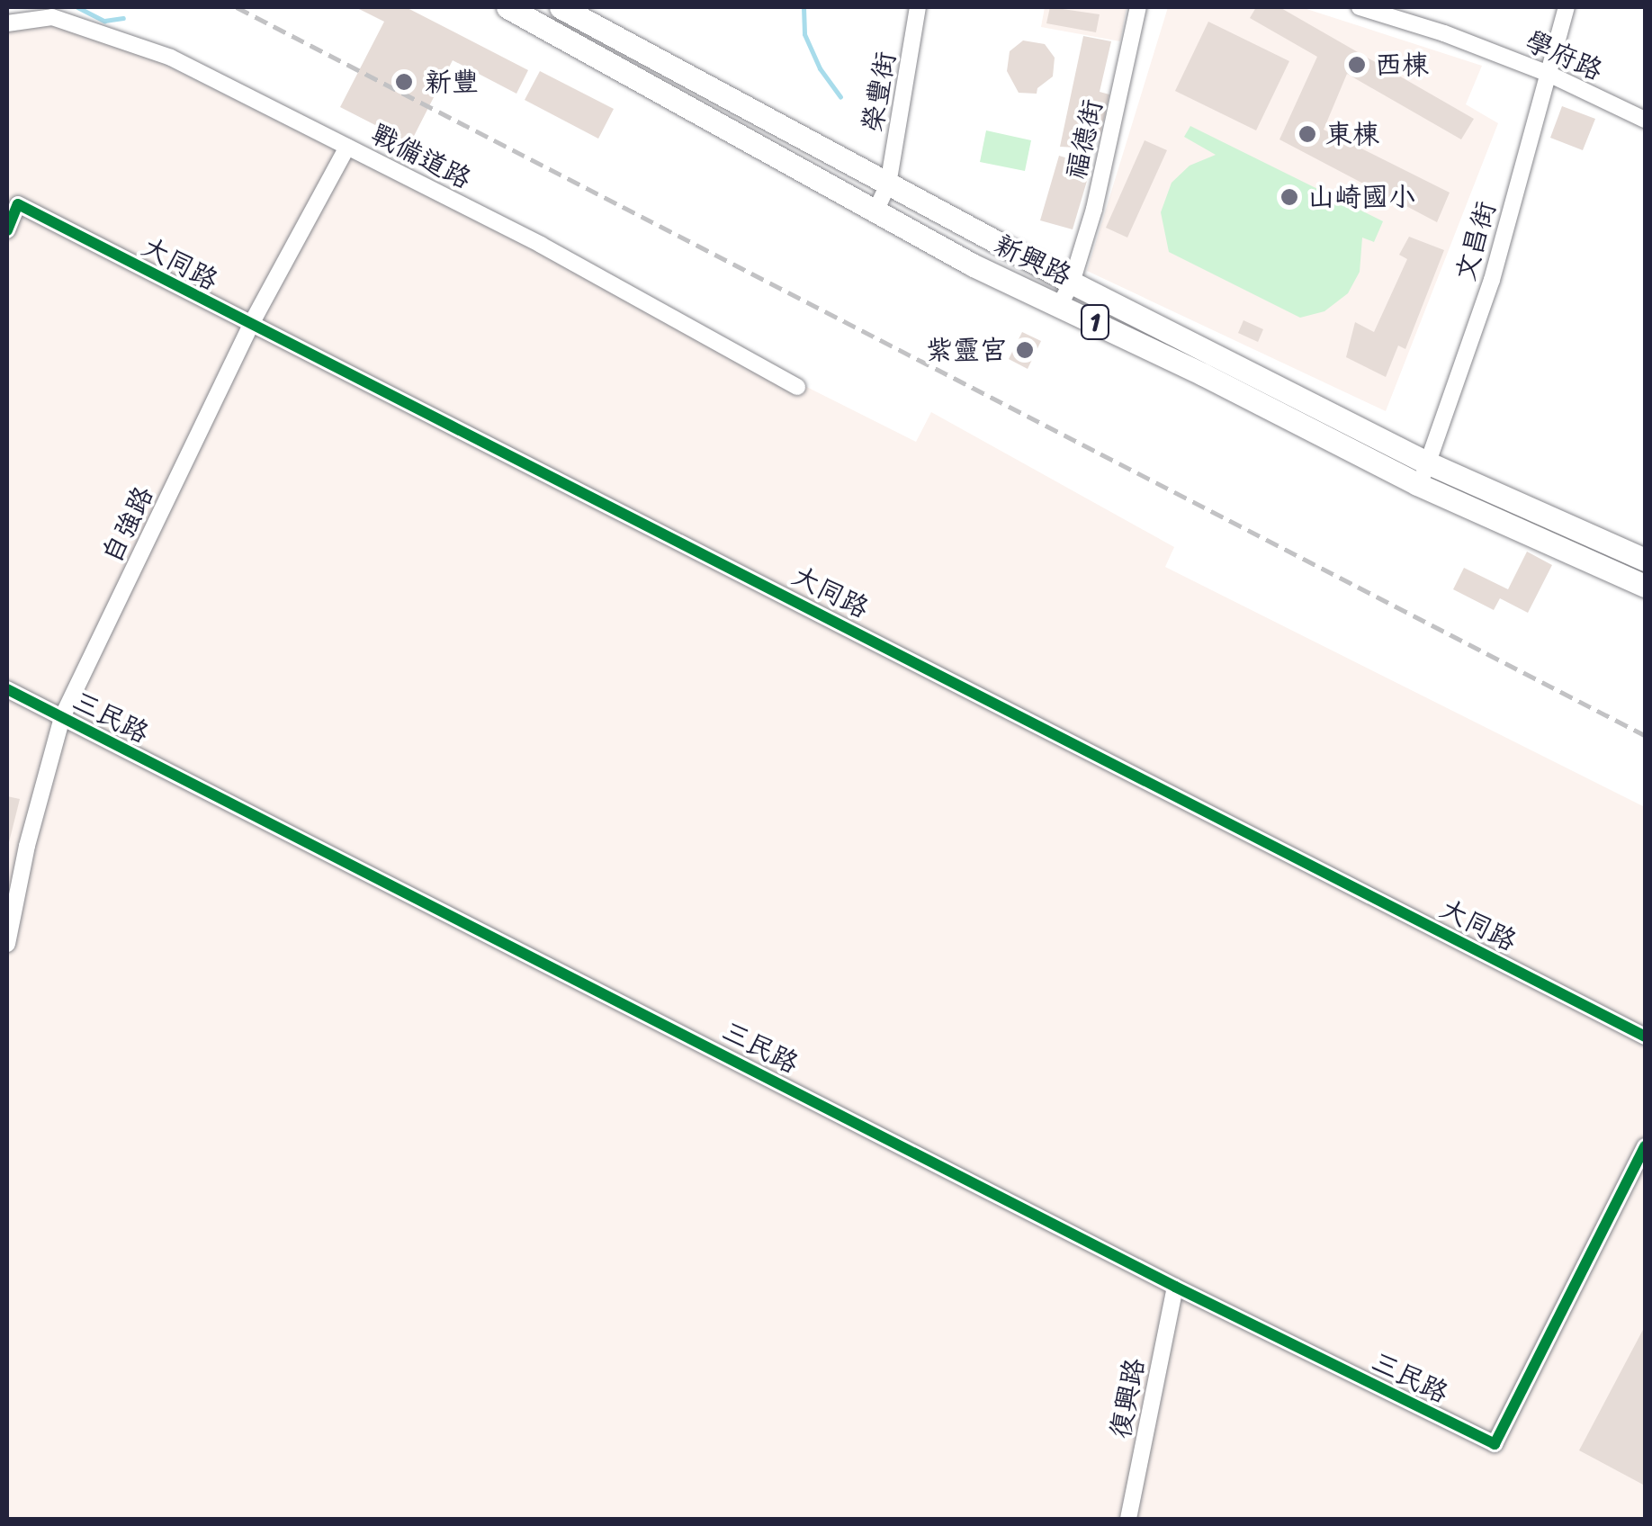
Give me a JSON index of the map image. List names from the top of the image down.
{
  "streets": {
    "main road": ["新興路", "1"],
    "street": [
      "學府路",
      "榮豐街",
      "福德街",
      "戰備道路",
      "文昌街",
      "大同路",
      "自強路",
      "三民路",
      "復興路"
    ]
  },
  "crossings": [
    ["學府路", "文昌街"],
    ["榮豐街", "新興路"],
    ["福德街", "新興路"],
    ["戰備道路", "自強路"],
    ["文昌街", "新興路"],
    ["大同路", "自強路"],
    ["自強路", "三民路"],
    ["三民路", "復興路"]
  ],
  "places": [
    "西棟",
    "新豐",
    "東棟",
    "山崎國小",
    "紫靈宫"
  ]
}
